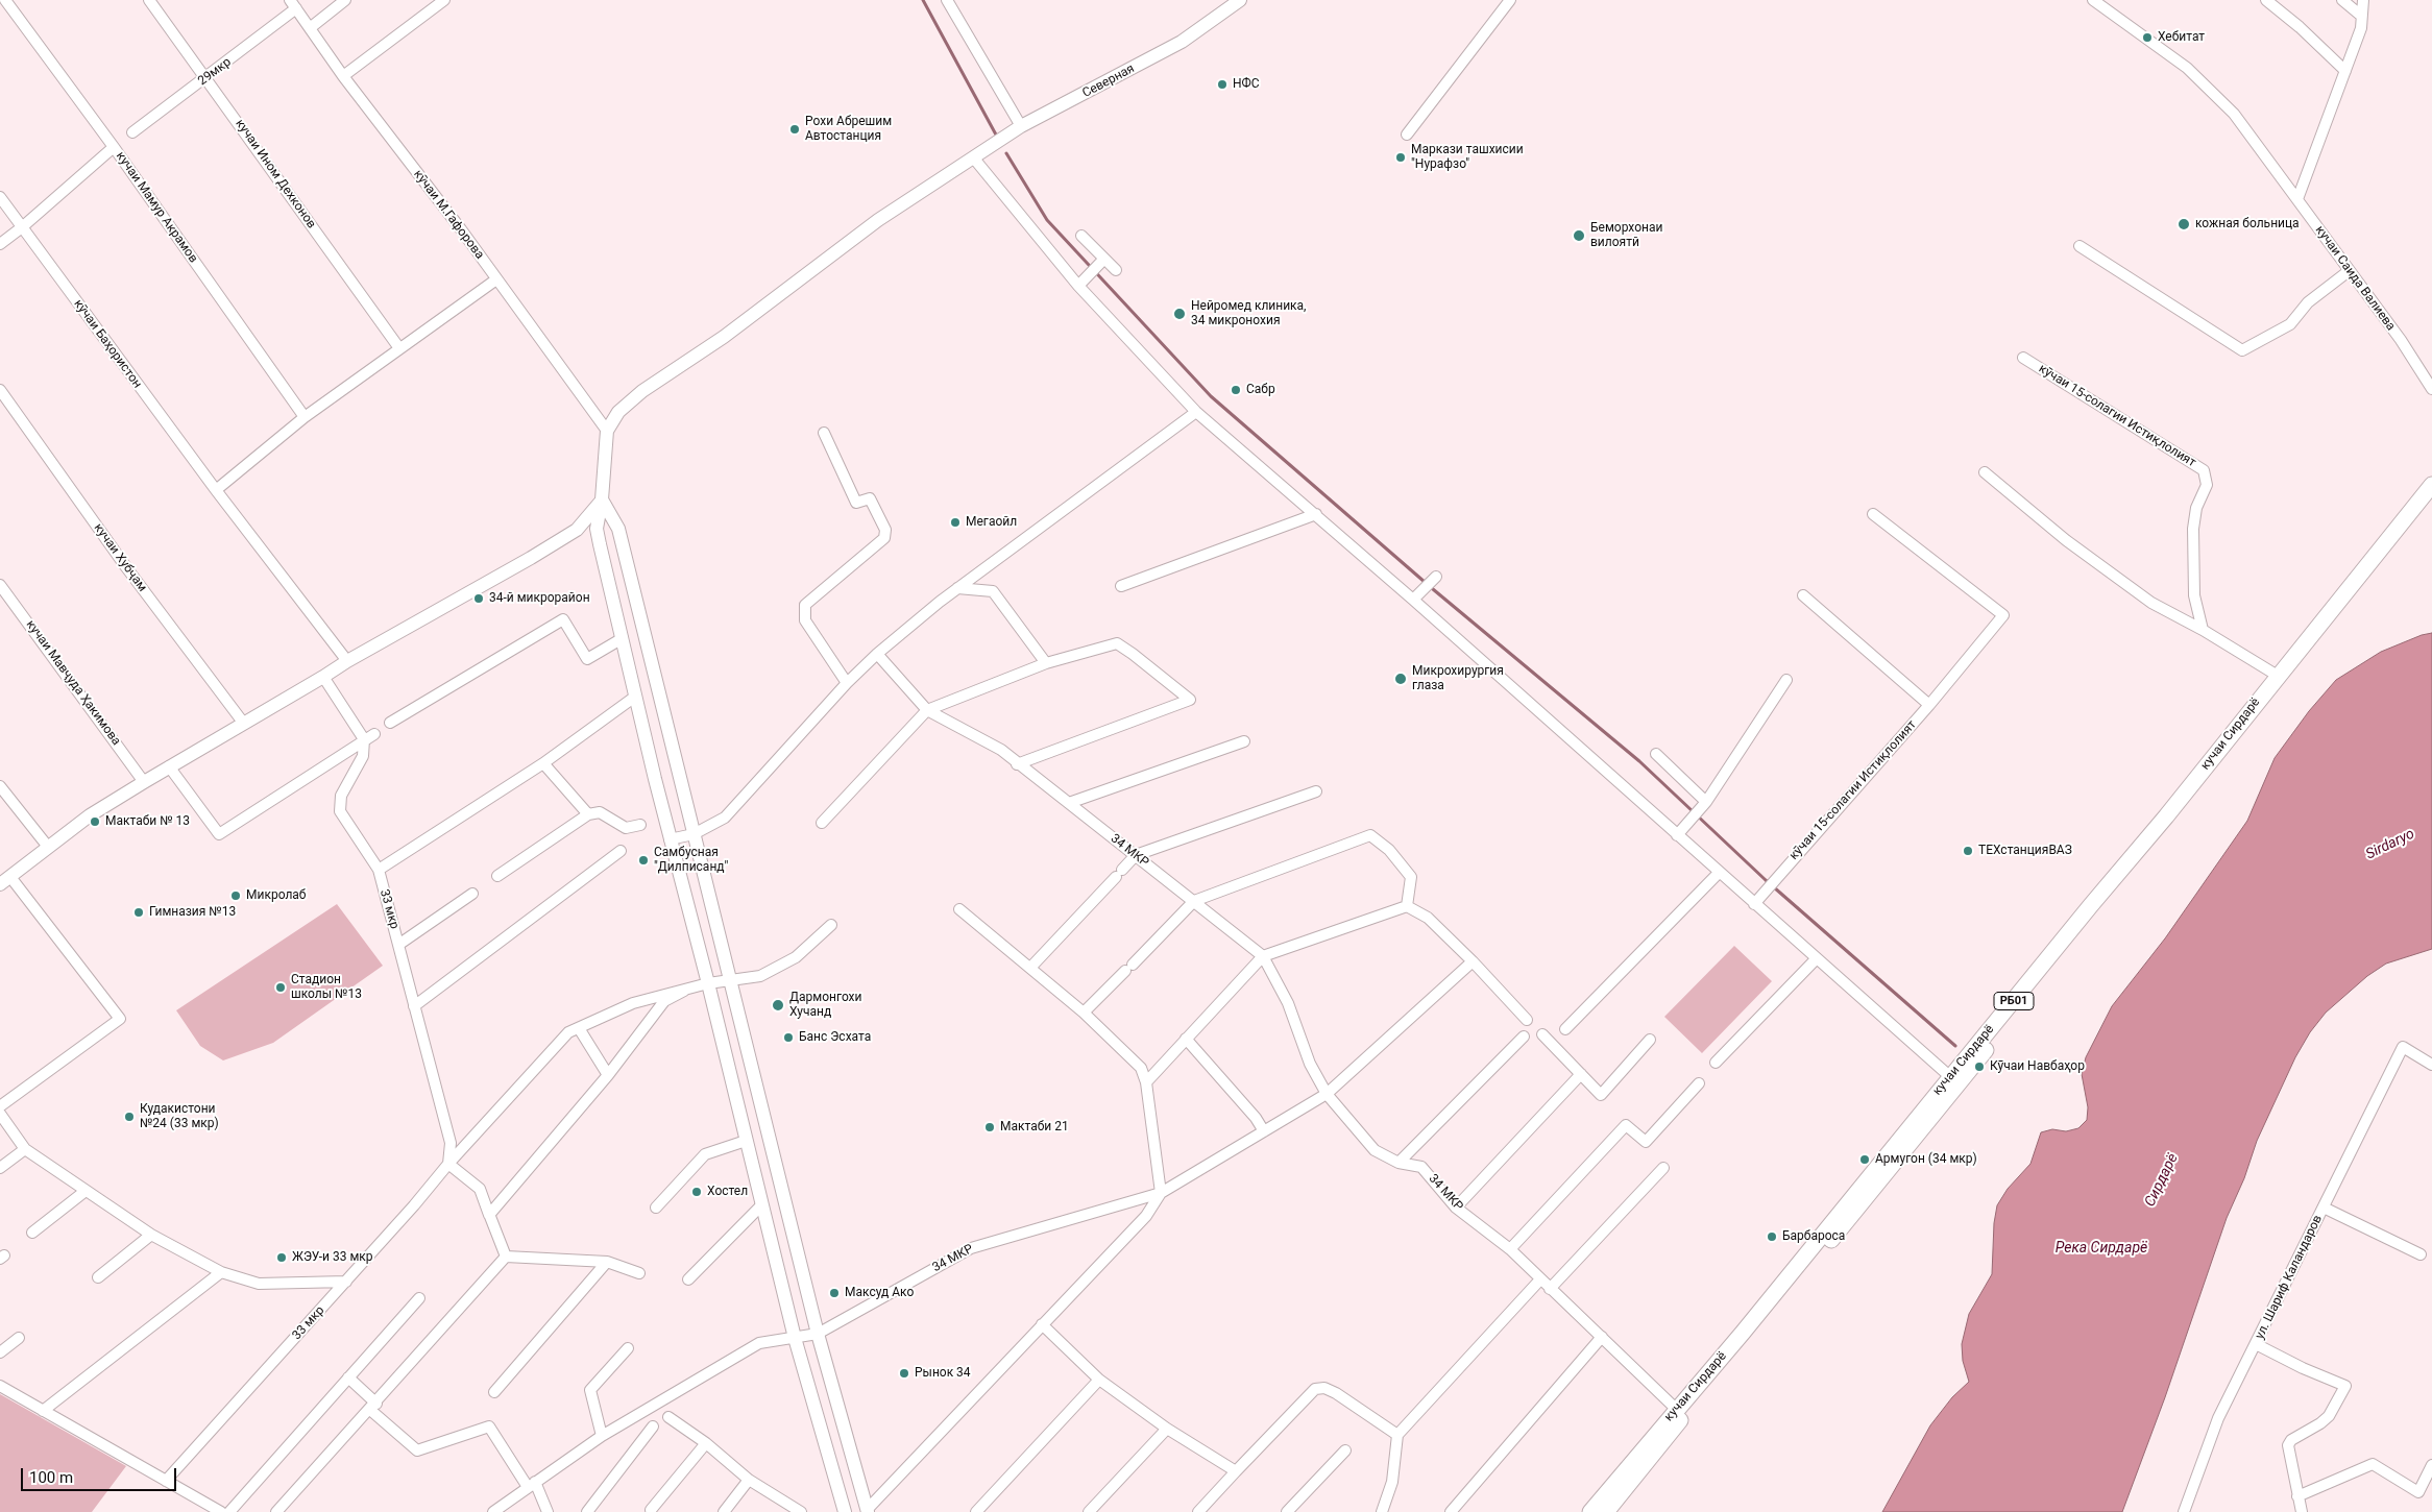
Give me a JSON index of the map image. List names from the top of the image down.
{
  "streets": {
    "highway": ["кучаи Сирдарё", "РБ01"],
    "main road": ["Северная"],
    "street": [
      "29мкр",
      "кучаи Ином Дехконов",
      "кучаи Мамур Акрамов",
      "кӯчаи М.Гафорова",
      "кучаи Саида Валиева",
      "кӯчаи Баҳористон",
      "кӯчаи 15-солагии Истиқлолият",
      "кучаи Хубҷам",
      "кучаи Мавҷуда Ҳакимова",
      "34 МКР",
      "33 мкр",
      "ул. Шариф Каландаров"
    ]
  },
  "crossings": [
    ["29мкр", "кучаи Ином Дехконов"],
    ["29мкр", "кӯчаи М.Гафорова"],
    ["Северная", "кӯчаи М.Гафорова"],
    ["кучаи Сирдарё", "34 МКР"],
    ["кучаи Сирдарё", "РБ01"]
  ],
  "water": ["Sirdaryo", "Сирдарё", "Река Сирдарё"],
  "places": [
    "Хебитат",
    "НФС",
    "Рохи Абрешим Автостанция",
    "Маркази ташхисии \"Нурафзо\"",
    "кожная больница",
    "Беморхонаи вилоятй",
    "Нейромед клиника, 34 микронохия",
    "Сабр",
    "Мегаойл",
    "34-й микрорайон",
    "Микрохирургия глаза",
    "Мактаби № 13",
    "ТЕХстанцияВАЗ",
    "Самбусная \"Дилписанд\"",
    "Микролаб",
    "Гимназия №13",
    "Стадион школы №13",
    "Дармонгохи Хучанд",
    "Банс Эсхата",
    "Кӯчаи Навбаҳор",
    "Кудакистони №24 (33 мкр)",
    "Мактаби 21",
    "Армугон (34 мкр)",
    "Хостел",
    "Барбароса",
    "ЖЭУ-и 33 мкр",
    "Максуд Ако",
    "Рынок 34"
  ],
  "scale_bar": "100 m"
}
